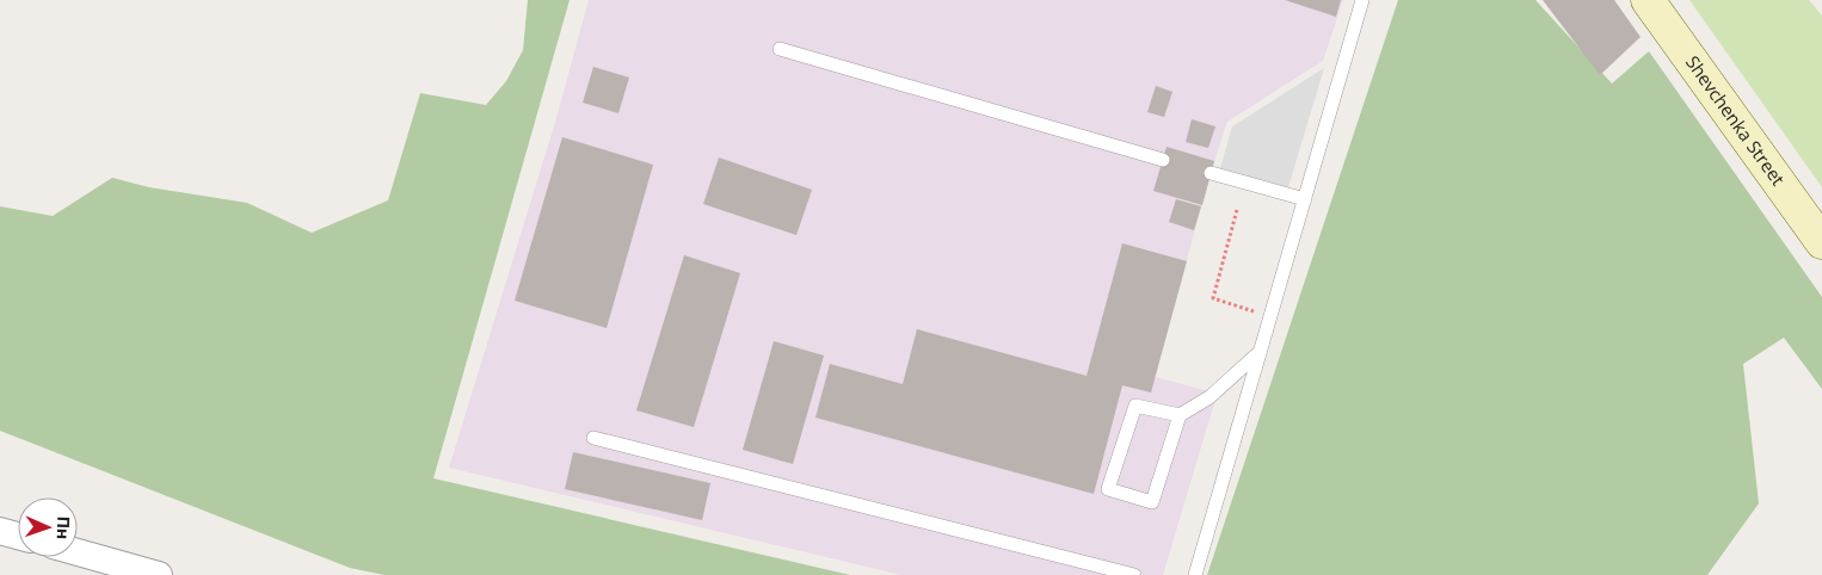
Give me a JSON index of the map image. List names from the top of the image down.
{
  "streets": {
    "street": ["Shevchenka Street"]
  },
  "north": "right"
}
